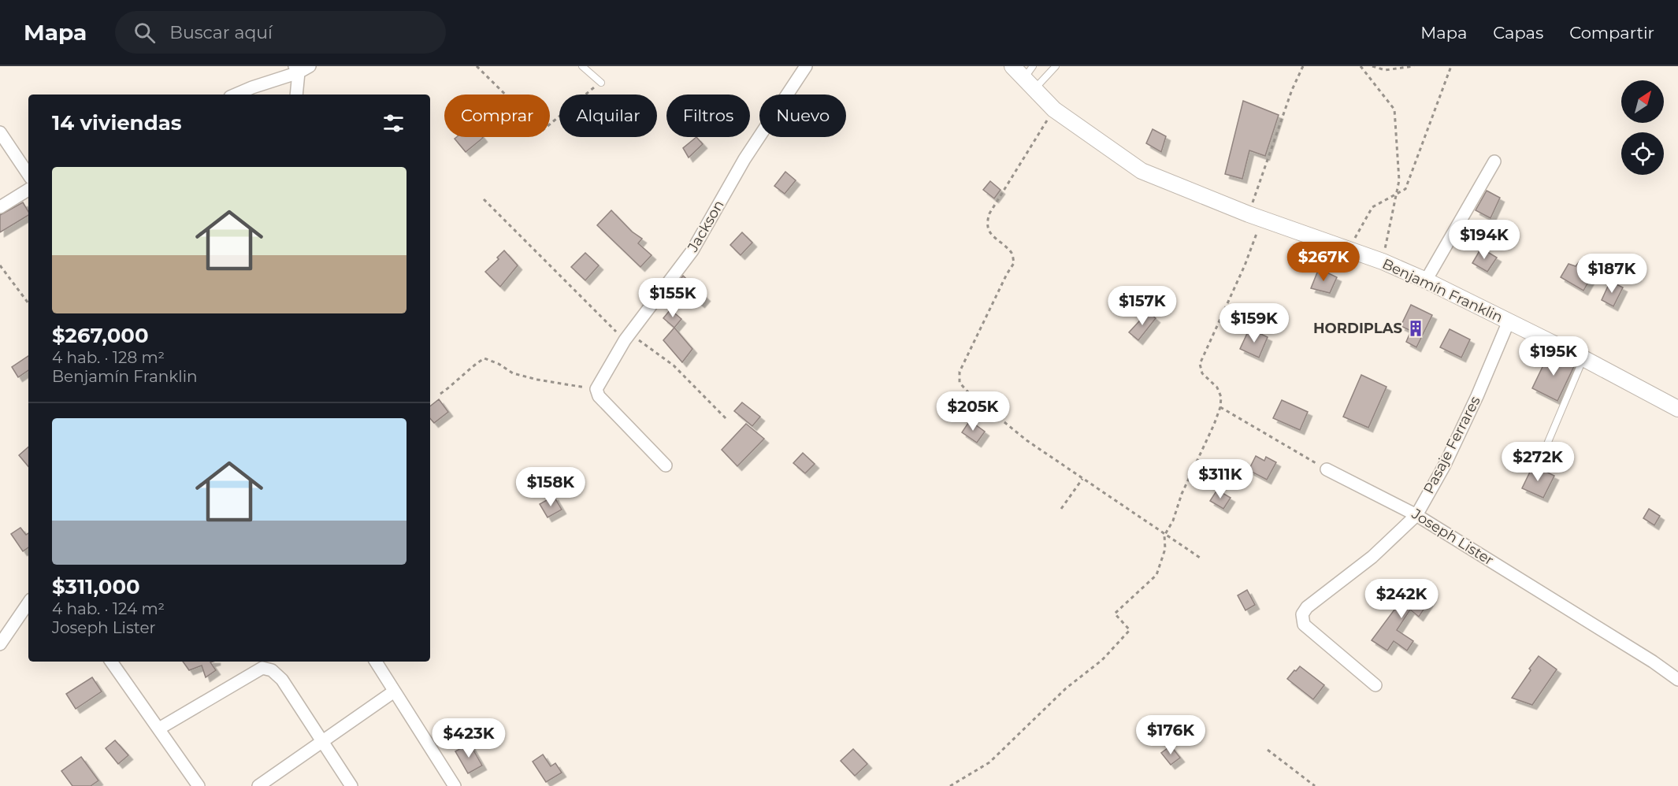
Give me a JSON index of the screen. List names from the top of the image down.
{
  "streets": {
    "street": [
      "Jackson",
      "Benjamín Franklin",
      "Pasaje Ferrares",
      "Joseph Lister"
    ]
  },
  "crossings": [
    ["Benjamín Franklin", "Pasaje Ferrares"],
    ["Pasaje Ferrares", "Joseph Lister"]
  ],
  "places": {
    "building": ["HORDIPLAS"]
  },
  "north": "top right",
  "page": {
    "header": "Mapa",
    "search": "Buscar aquí",
    "nav": ["Mapa", "Capas", "Compartir"],
    "chip": [
      "Comprar",
      "Alquilar",
      "Filtros",
      "Nuevo"
    ],
    "heading": "14 viviendas",
    "list": [
      {
        "name": "$267,000",
        "note": "4 hab. · 128 m² · Benjamín Franklin"
      },
      {
        "name": "$311,000",
        "note": "4 hab. · 124 m² · Joseph Lister"
      }
    ],
    "price": [
      "$194K",
      "$267K",
      "$187K",
      "$155K",
      "$157K",
      "$159K",
      "$195K",
      "$205K",
      "$272K",
      "$311K",
      "$158K",
      "$242K",
      "$176K",
      "$423K"
    ]
  }
}
